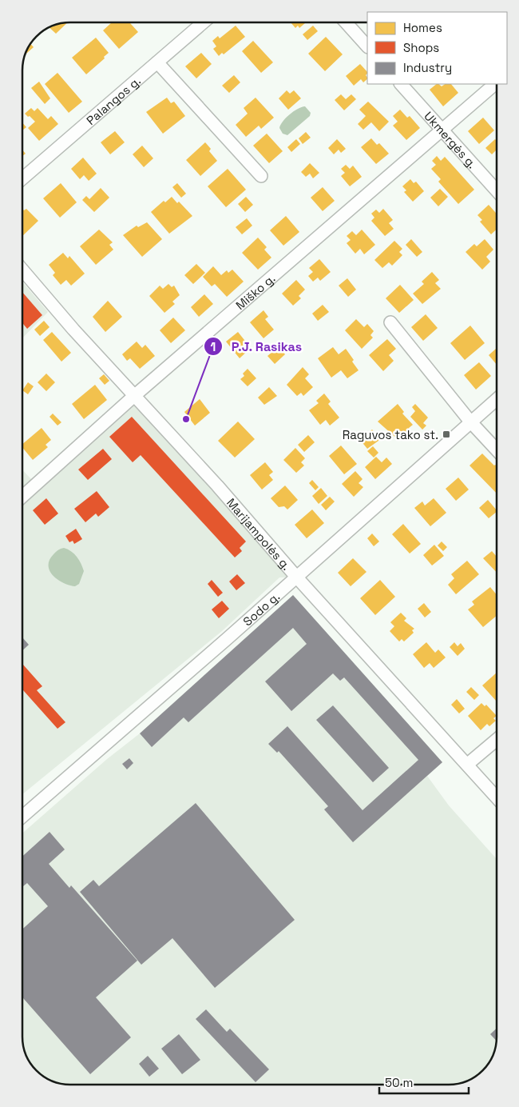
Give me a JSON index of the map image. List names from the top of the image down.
{
  "streets": {
    "street": [
      "Palangos g.",
      "Ukmergės g.",
      "Miško g.",
      "Marijampolės g.",
      "Sodo g."
    ]
  },
  "crossings": [
    ["Ukmergės g.", "Miško g."],
    ["Miško g.", "Marijampolės g."],
    ["Marijampolės g.", "Sodo g."]
  ],
  "places": {
    "other": ["P.J. Rasikas"],
    "transit": ["Raguvos tako st."]
  },
  "legend": ["Homes", "Shops", "Industry"],
  "scale_bar": "50 m"
}
